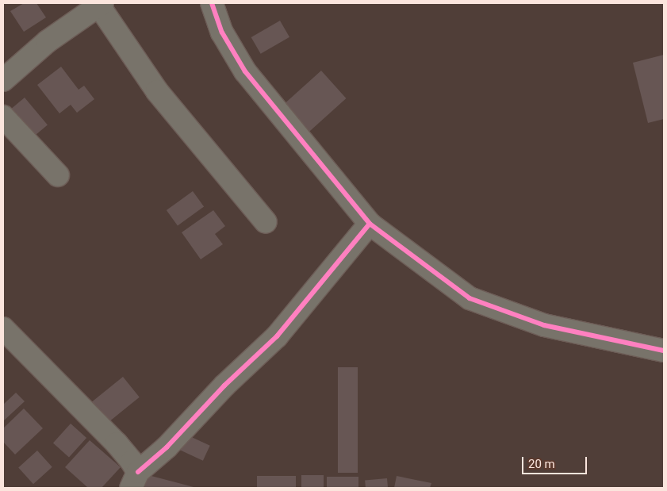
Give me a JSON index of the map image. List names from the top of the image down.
{
  "scale_bar": "20 m"
}
